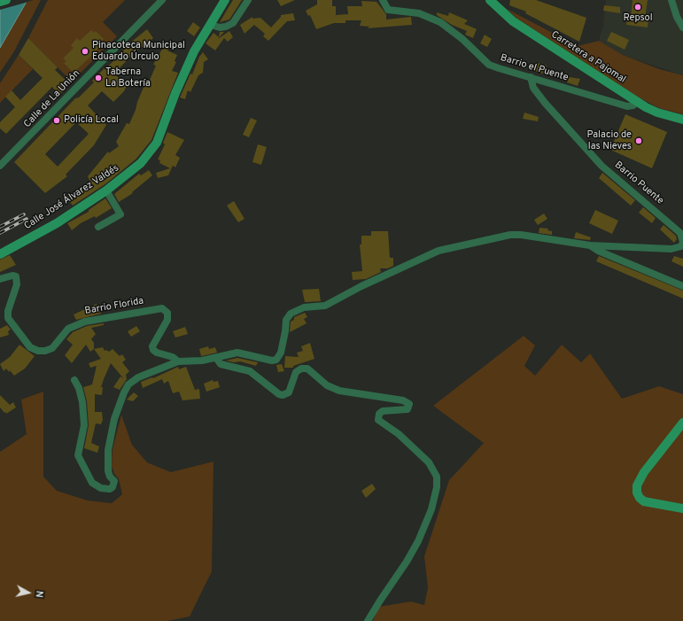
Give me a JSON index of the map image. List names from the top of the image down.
{
  "streets": {
    "street": [
      "Carretera a Pajomal",
      "Barrio el Puente",
      "Calle de La Unión",
      "Barrio Puente",
      "Calle José Álvarez Valdés",
      "Barrio Florida"
    ]
  },
  "crossings": [
    ["Carretera a Pajomal", "Barrio el Puente"],
    ["Barrio el Puente", "Barrio Puente"]
  ],
  "places": [
    "Repsol",
    "Pinacoteca Municipal Eduardo Úrculo",
    "Taberna La Botería",
    "Policía Local",
    "Palacio de las Nieves"
  ],
  "north": "right"
}
